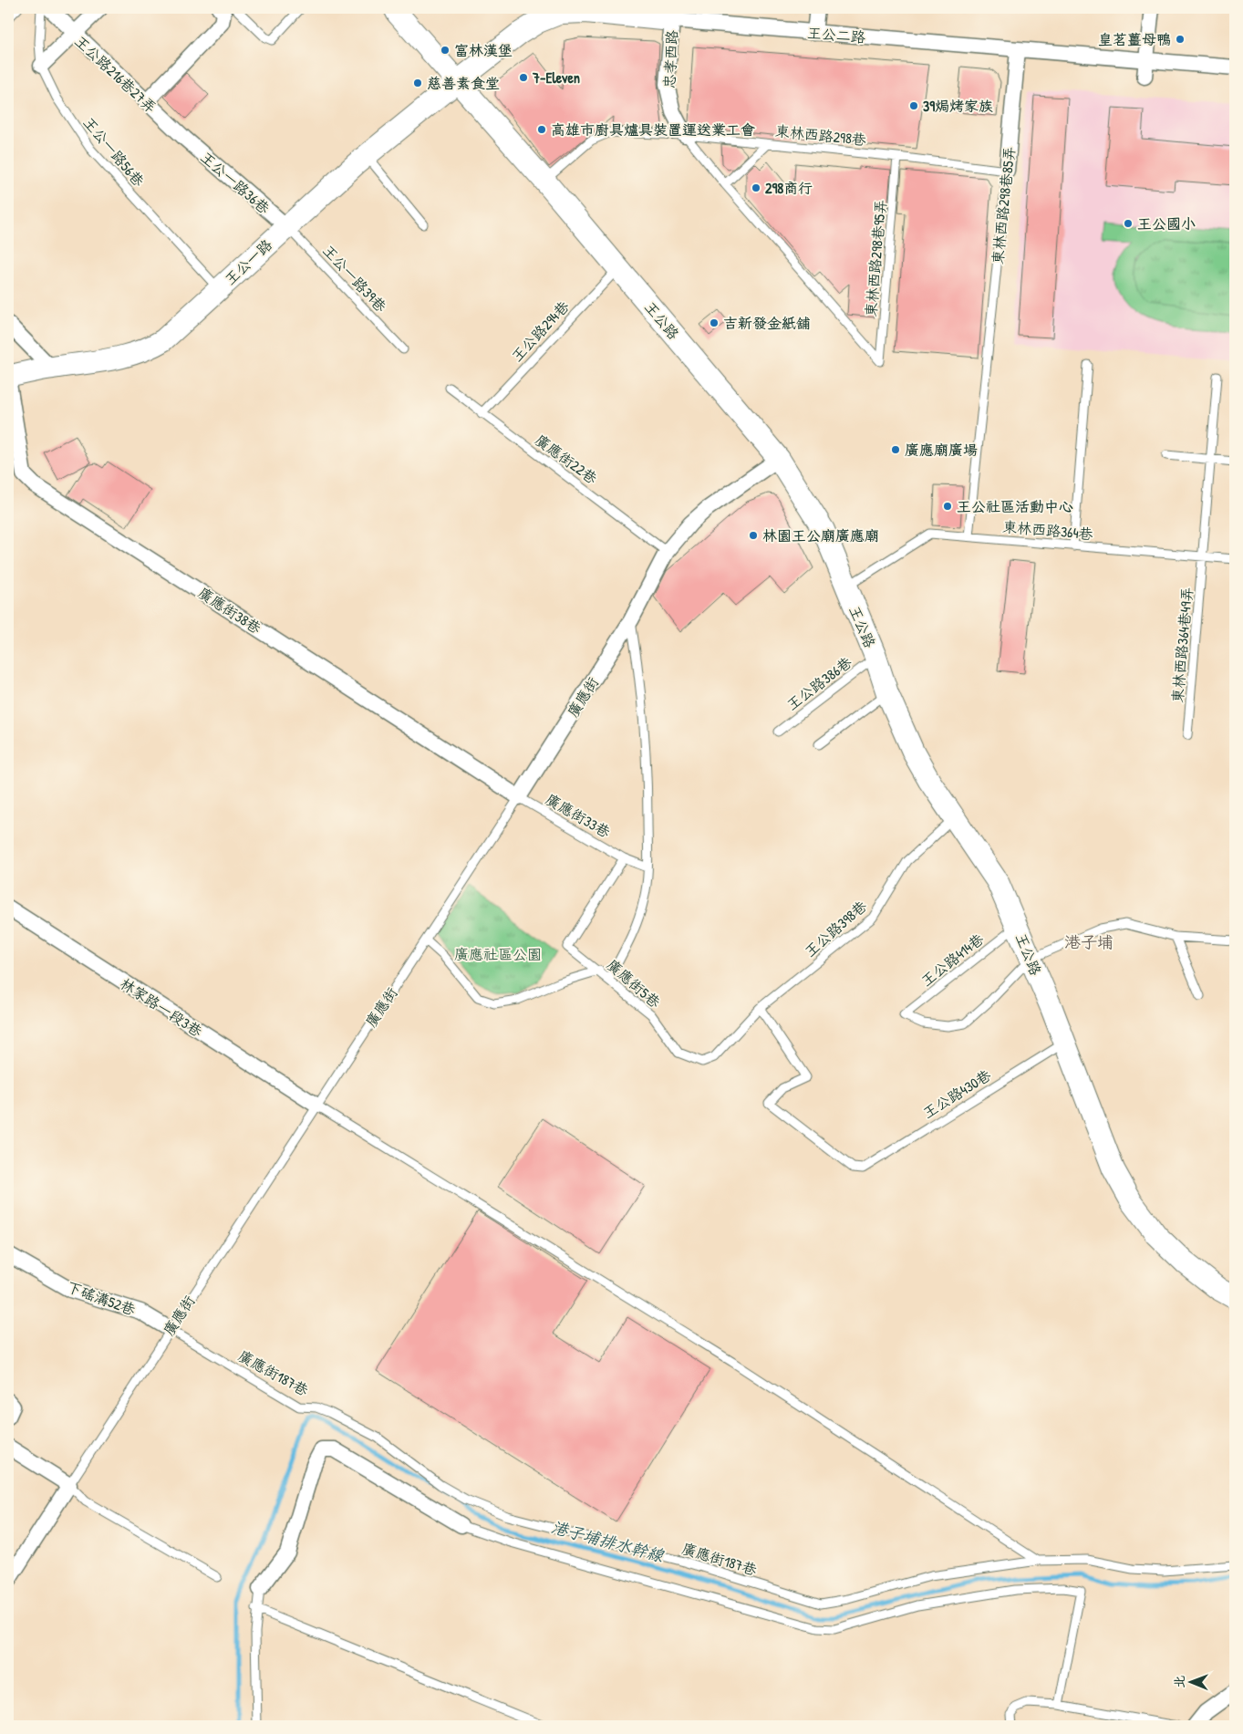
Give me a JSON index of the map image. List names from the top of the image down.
{
  "streets": {
    "street": [
      "王公二路",
      "忠孝西路",
      "王公路216巷27弄",
      "王公一路36巷",
      "東林西路298巷85弄",
      "王公一路",
      "王公路",
      "廣應街38巷",
      "廣應街",
      "林家路一段3巷",
      "下磘溝52巷"
    ],
    "lane": [
      "東林西路298巷",
      "王公一路56巷",
      "東林西路298巷95弄",
      "王公一路39巷",
      "王公路294巷",
      "廣應街22巷",
      "東林西路364巷",
      "東林西路364巷49弄",
      "王公路386巷",
      "廣應街33巷",
      "王公路398巷",
      "王公路414巷",
      "廣應街5巷",
      "王公路430巷",
      "廣應街187巷"
    ]
  },
  "crossings": [
    ["王公二路", "忠孝西路"],
    ["王公二路", "東林西路298巷85弄"],
    ["王公二路", "王公一路"],
    ["王公二路", "王公路"],
    ["忠孝西路", "東林西路298巷"],
    ["王公路216巷27弄", "王公一路36巷"],
    ["東林西路298巷", "東林西路298巷85弄"],
    ["東林西路298巷", "東林西路298巷95弄"],
    ["東林西路298巷", "王公路"],
    ["王公一路56巷", "王公一路"],
    ["王公一路36巷", "王公一路"],
    ["王公一路36巷", "王公一路39巷"],
    ["東林西路298巷85弄", "東林西路364巷"],
    ["王公一路", "王公一路39巷"],
    ["王公一路", "王公路"],
    ["王公一路", "廣應街38巷"],
    ["王公路", "王公路294巷"],
    ["王公路", "東林西路364巷"],
    ["王公路", "王公路386巷"],
    ["王公路", "廣應街"],
    ["王公路", "王公路398巷"],
    ["王公路", "王公路414巷"],
    ["王公路", "王公路430巷"],
    ["王公路294巷", "廣應街22巷"],
    ["廣應街22巷", "廣應街"],
    ["東林西路364巷", "東林西路364巷49弄"],
    ["廣應街38巷", "廣應街"],
    ["廣應街38巷", "廣應街33巷"],
    ["廣應街", "廣應街33巷"],
    ["廣應街", "林家路一段3巷"],
    ["廣應街", "下磘溝52巷"],
    ["廣應街", "廣應街187巷"],
    ["廣應街33巷", "廣應街5巷"],
    ["王公路398巷", "廣應街5巷"],
    ["王公路398巷", "王公路430巷"],
    ["廣應街5巷", "王公路430巷"],
    ["下磘溝52巷", "廣應街187巷"]
  ],
  "districts": ["港子埔"],
  "water": ["港子埔排水幹線"],
  "parks": ["廣應社區公園"],
  "places": [
    "皇茗薑母鴨",
    "富林漢堡",
    "7-Eleven",
    "慈善素食堂",
    "39焗烤家族",
    "高雄市廚具爐具裝置運送業工會",
    "298商行",
    "王公國小",
    "吉新發金紙舖",
    "廣應廟廣場",
    "王公社區活動中心",
    "林園王公廟廣應廟"
  ],
  "north": "left"
}
